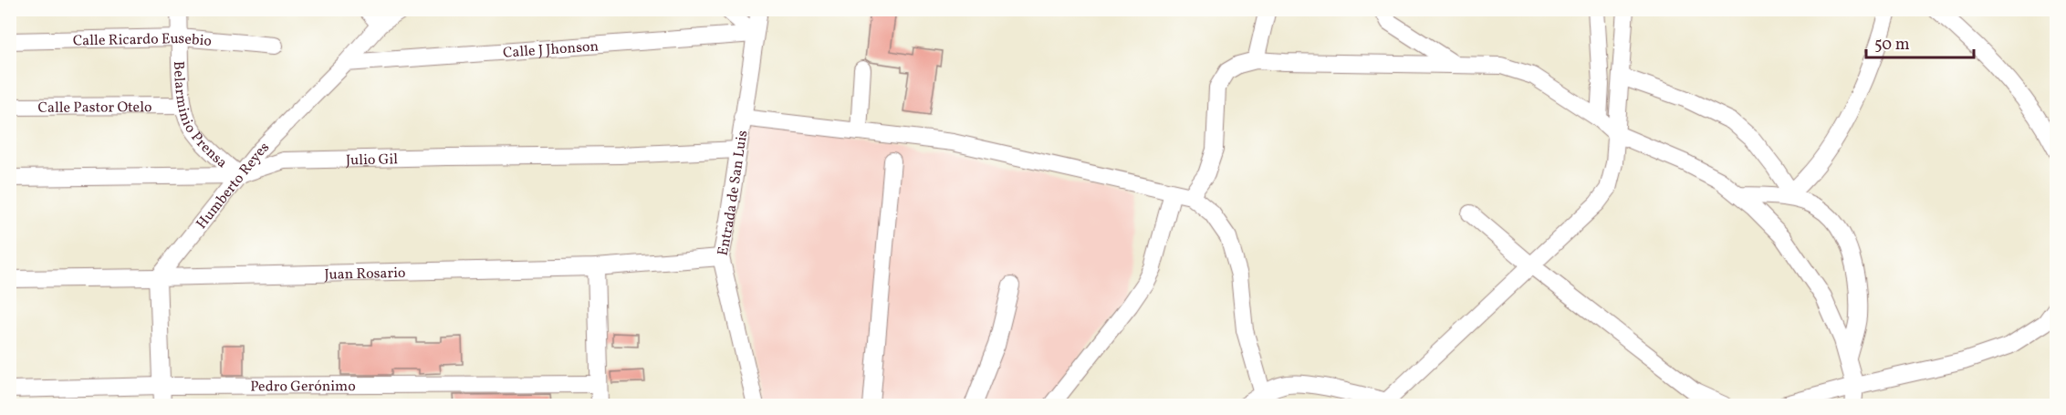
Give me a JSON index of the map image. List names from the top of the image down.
{
  "streets": {
    "street": [
      "Calle Ricardo Eusebio",
      "Calle J Jhonson",
      "Calle Pastor Otelo",
      "Belarminio Prensa",
      "Julio Gil",
      "Humberto Reyes",
      "Entrada de San Luis",
      "Juan Rosario",
      "Pedro Gerónimo"
    ]
  },
  "crossings": [
    ["Calle Ricardo Eusebio", "Belarminio Prensa"],
    ["Calle J Jhonson", "Humberto Reyes"],
    ["Calle J Jhonson", "Entrada de San Luis"],
    ["Calle Pastor Otelo", "Belarminio Prensa"],
    ["Belarminio Prensa", "Julio Gil"],
    ["Belarminio Prensa", "Humberto Reyes"],
    ["Julio Gil", "Humberto Reyes"],
    ["Julio Gil", "Entrada de San Luis"],
    ["Humberto Reyes", "Juan Rosario"],
    ["Entrada de San Luis", "Juan Rosario"]
  ],
  "scale_bar": "50 m"
}
